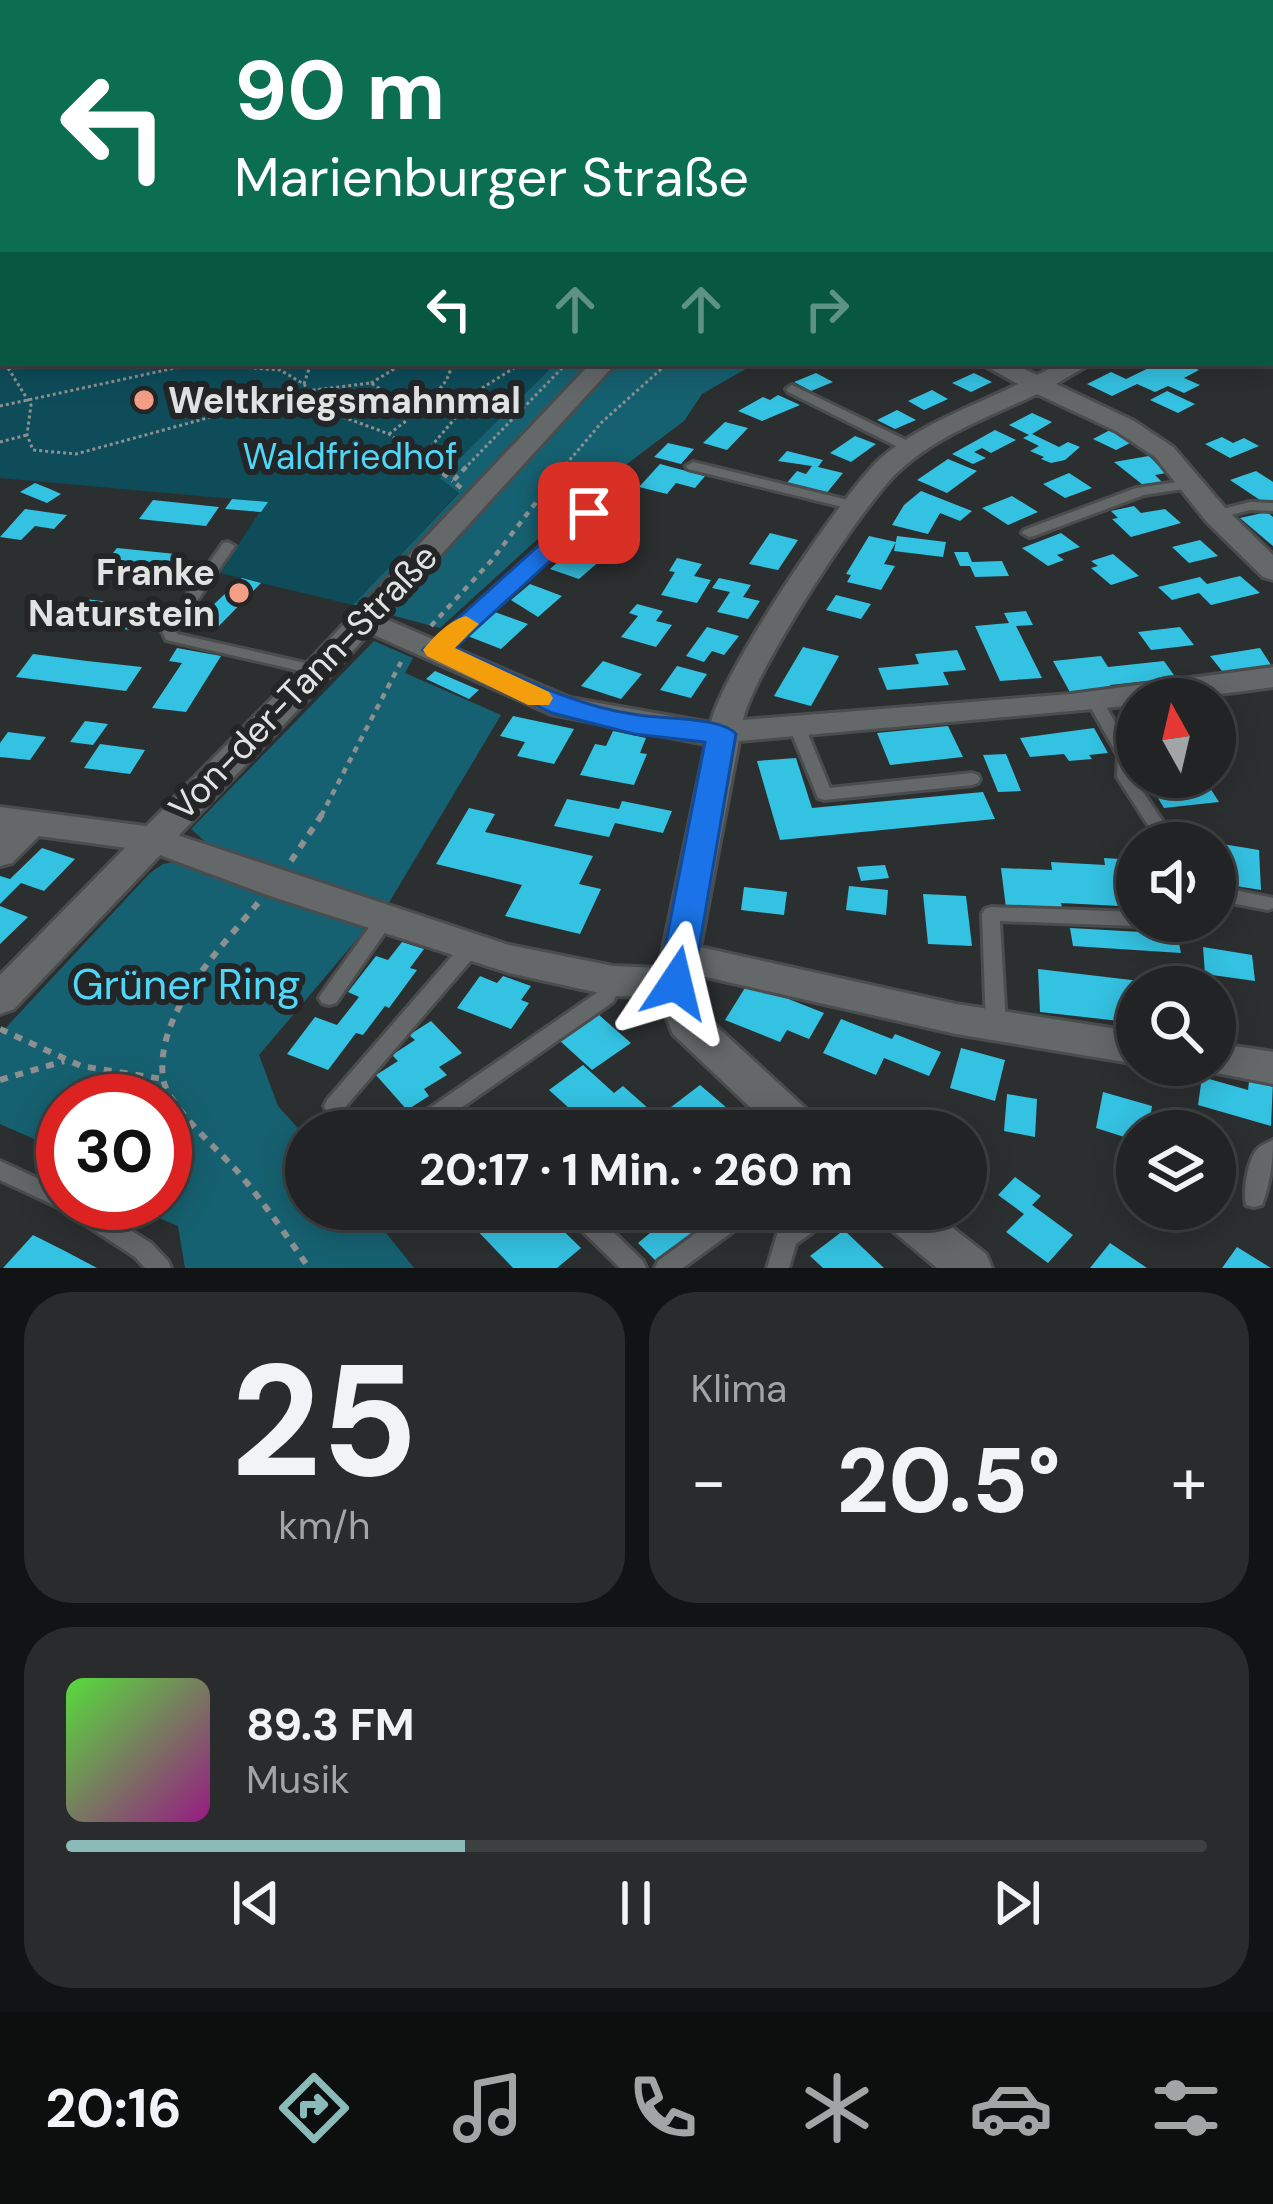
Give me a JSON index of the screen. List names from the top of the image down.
{
  "streets": {
    "street": ["Von-der-Tann-Straße"]
  },
  "parks": ["Waldfriedhof", "Grüner Ring"],
  "places": ["Weltkriegsmahnmal", "Franke Naturstein"],
  "north": "top",
  "page": {
    "turn": ["90 m", "Marienburger Straße"],
    "limit": "30",
    "trip": "20:17 · 1 Min. · 260 m",
    "tile": [
      ["25", "km/h"],
      "Klima"
    ],
    "heat": ["−", "20.5°", "+"],
    "song": ["89.3 FM", "Musik"],
    "tabs": "20:16"
  }
}
